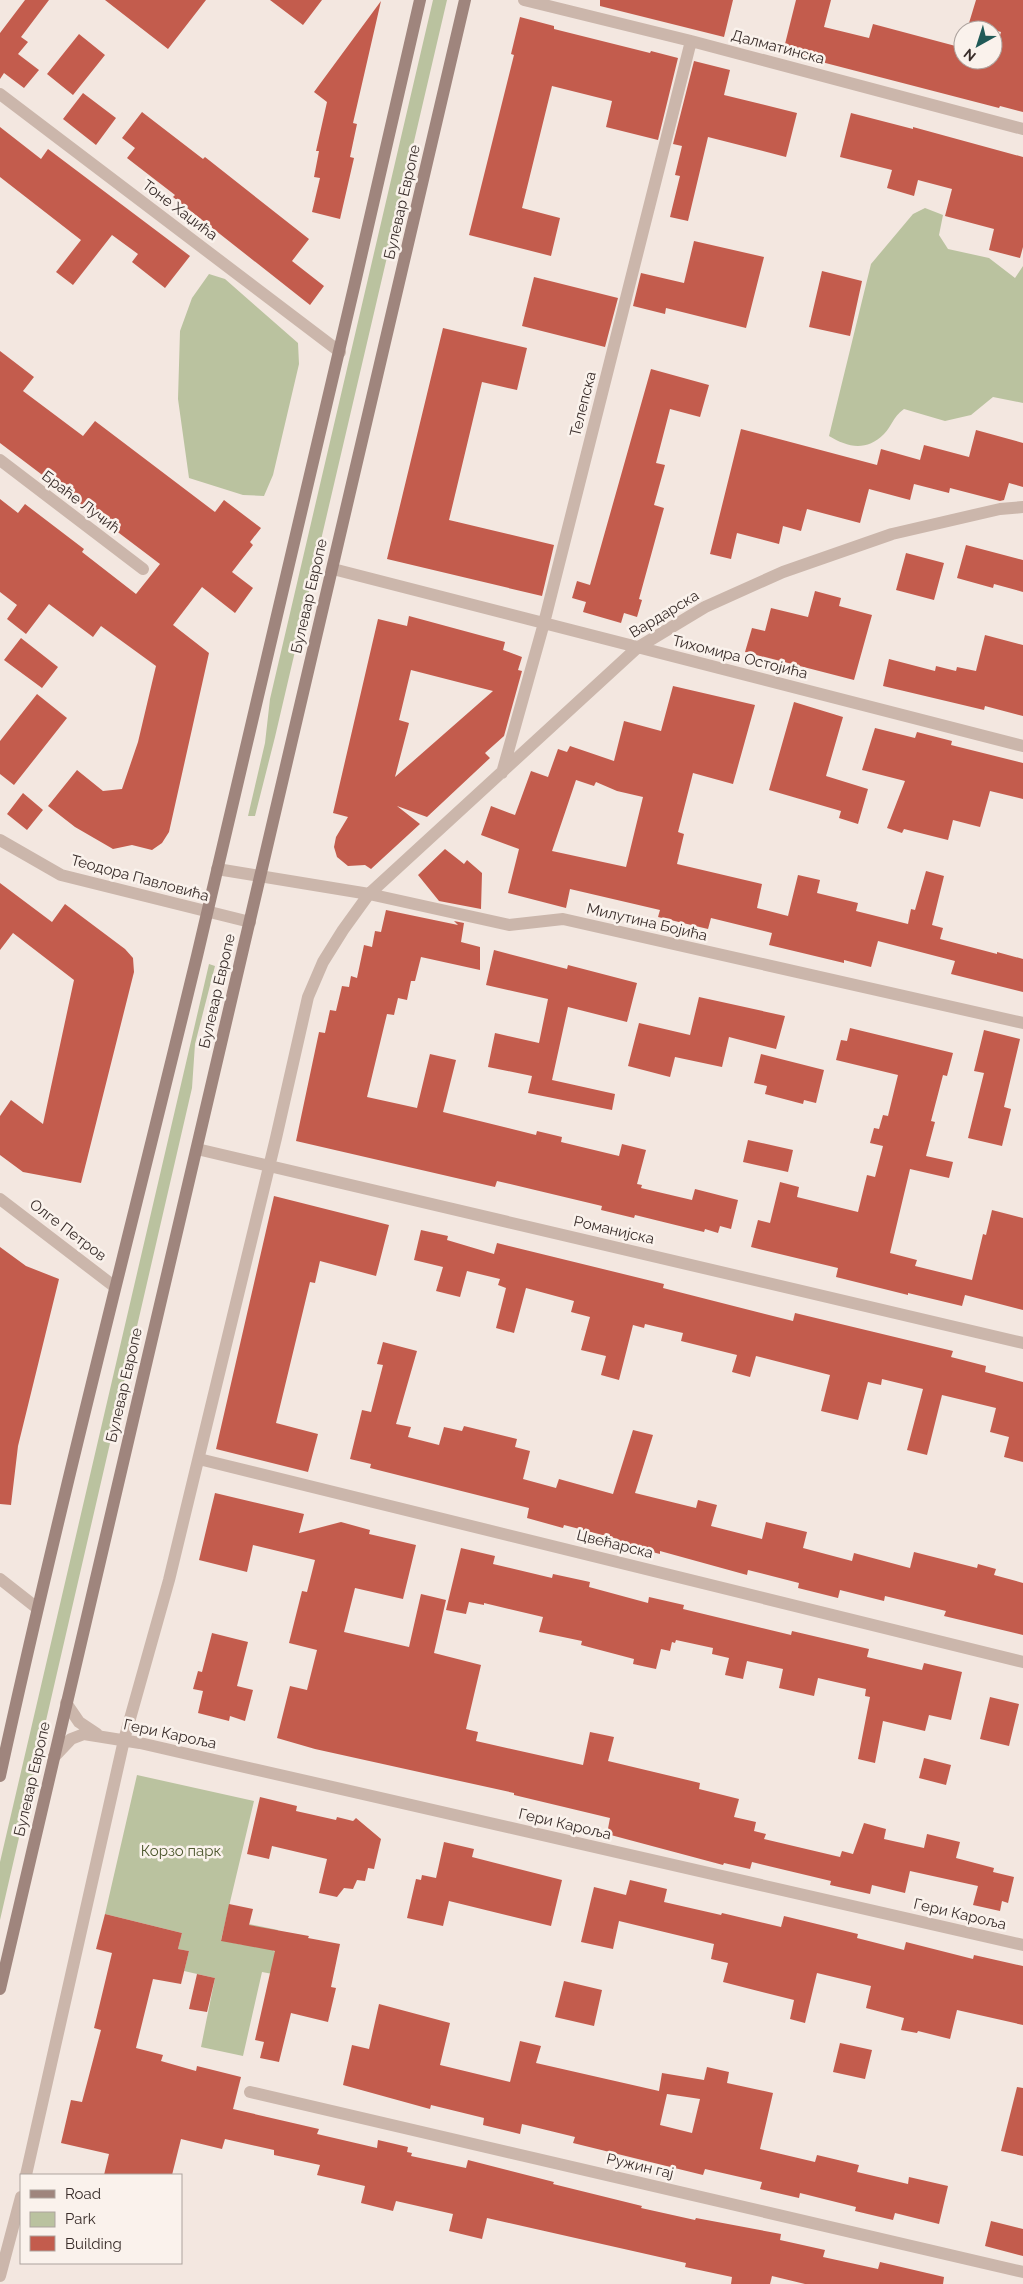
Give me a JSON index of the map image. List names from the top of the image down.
{
  "streets": {
    "main road": ["Булевар Европе"],
    "street": [
      "Далматинска",
      "Тоне Хаџића",
      "Телепска",
      "Браће Лучић",
      "Вардарска",
      "Тихомира Остојића",
      "Теодора Павловића",
      "Милутина Бојића",
      "Олге Петров",
      "Романијска",
      "Цвећарска",
      "Гери Кароља",
      "Ружин гај"
    ]
  },
  "crossings": [
    ["Далматинска", "Телепска"],
    ["Булевар Европе", "Тоне Хаџића"],
    ["Булевар Европе", "Тихомира Остојића"],
    ["Булевар Европе", "Теодора Павловића"],
    ["Булевар Европе", "Милутина Бојића"],
    ["Булевар Европе", "Олге Петров"],
    ["Булевар Европе", "Романијска"],
    ["Булевар Европе", "Гери Кароља"],
    ["Телепска", "Вардарска"],
    ["Телепска", "Тихомира Остојића"],
    ["Вардарска", "Тихомира Остојића"],
    ["Вардарска", "Милутина Бојића"]
  ],
  "parks": ["Корзо парк"],
  "legend": ["Road", "Park", "Building"],
  "north": "bottom left"
}
